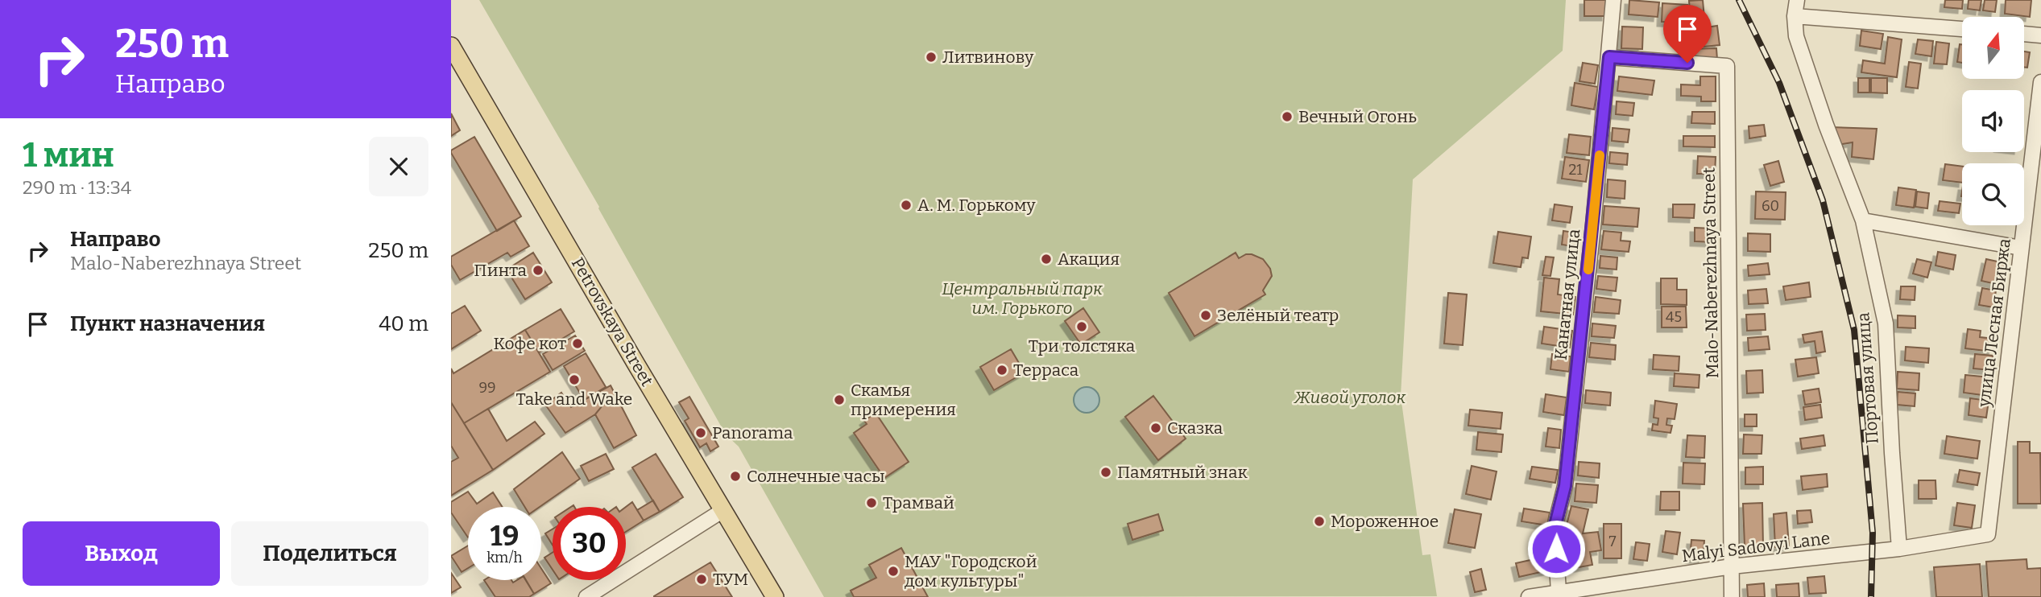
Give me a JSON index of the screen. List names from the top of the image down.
{
  "streets": {
    "main road": ["Petrovskaya Street"],
    "street": [
      "Malo-Naberezhnaya Street",
      "Канатная улица",
      "улица Лесная Биржа",
      "Портовая улица",
      "Malyi Sadovyi Lane"
    ]
  },
  "crossings": [
    ["Malo-Naberezhnaya Street", "Канатная улица"],
    ["Malo-Naberezhnaya Street", "Malyi Sadovyi Lane"],
    ["Канатная улица", "Malyi Sadovyi Lane"],
    ["улица Лесная Биржа", "Malyi Sadovyi Lane"],
    ["Портовая улица", "Malyi Sadovyi Lane"]
  ],
  "parks": ["Центральный парк им. Горького", "Живой уголок"],
  "places": [
    "Литвинову",
    "Вечный Огонь",
    "А. М. Горькому",
    "Акация",
    "Пинта",
    "Зелёный театр",
    "Три толстяка",
    "Кофе кот",
    "Терраса",
    "Take and Wake",
    "Скамья примерения",
    "Сказка",
    "Panorama",
    "Памятный знак",
    "Солнечные часы",
    "Трамвай",
    "Мороженное",
    "МАУ \"Городской дом культуры\"",
    "ТУМ"
  ],
  "house_numbers": [
    "21",
    "60",
    "45",
    "99",
    "7"
  ],
  "north": "top",
  "page": {
    "turn": ["250 m", "Направо"],
    "heading": ["1 мин", "290 m · 13:34"],
    "list": [
      {
        "name": "Направо",
        "note": "Malo-Naberezhnaya Street",
        "value": "250 m"
      },
      {
        "name": "Пункт назначения",
        "value": "40 m"
      }
    ],
    "speed": "19 km/h",
    "limit": "30",
    "buttons": ["Выход", "Поделиться"]
  }
}
